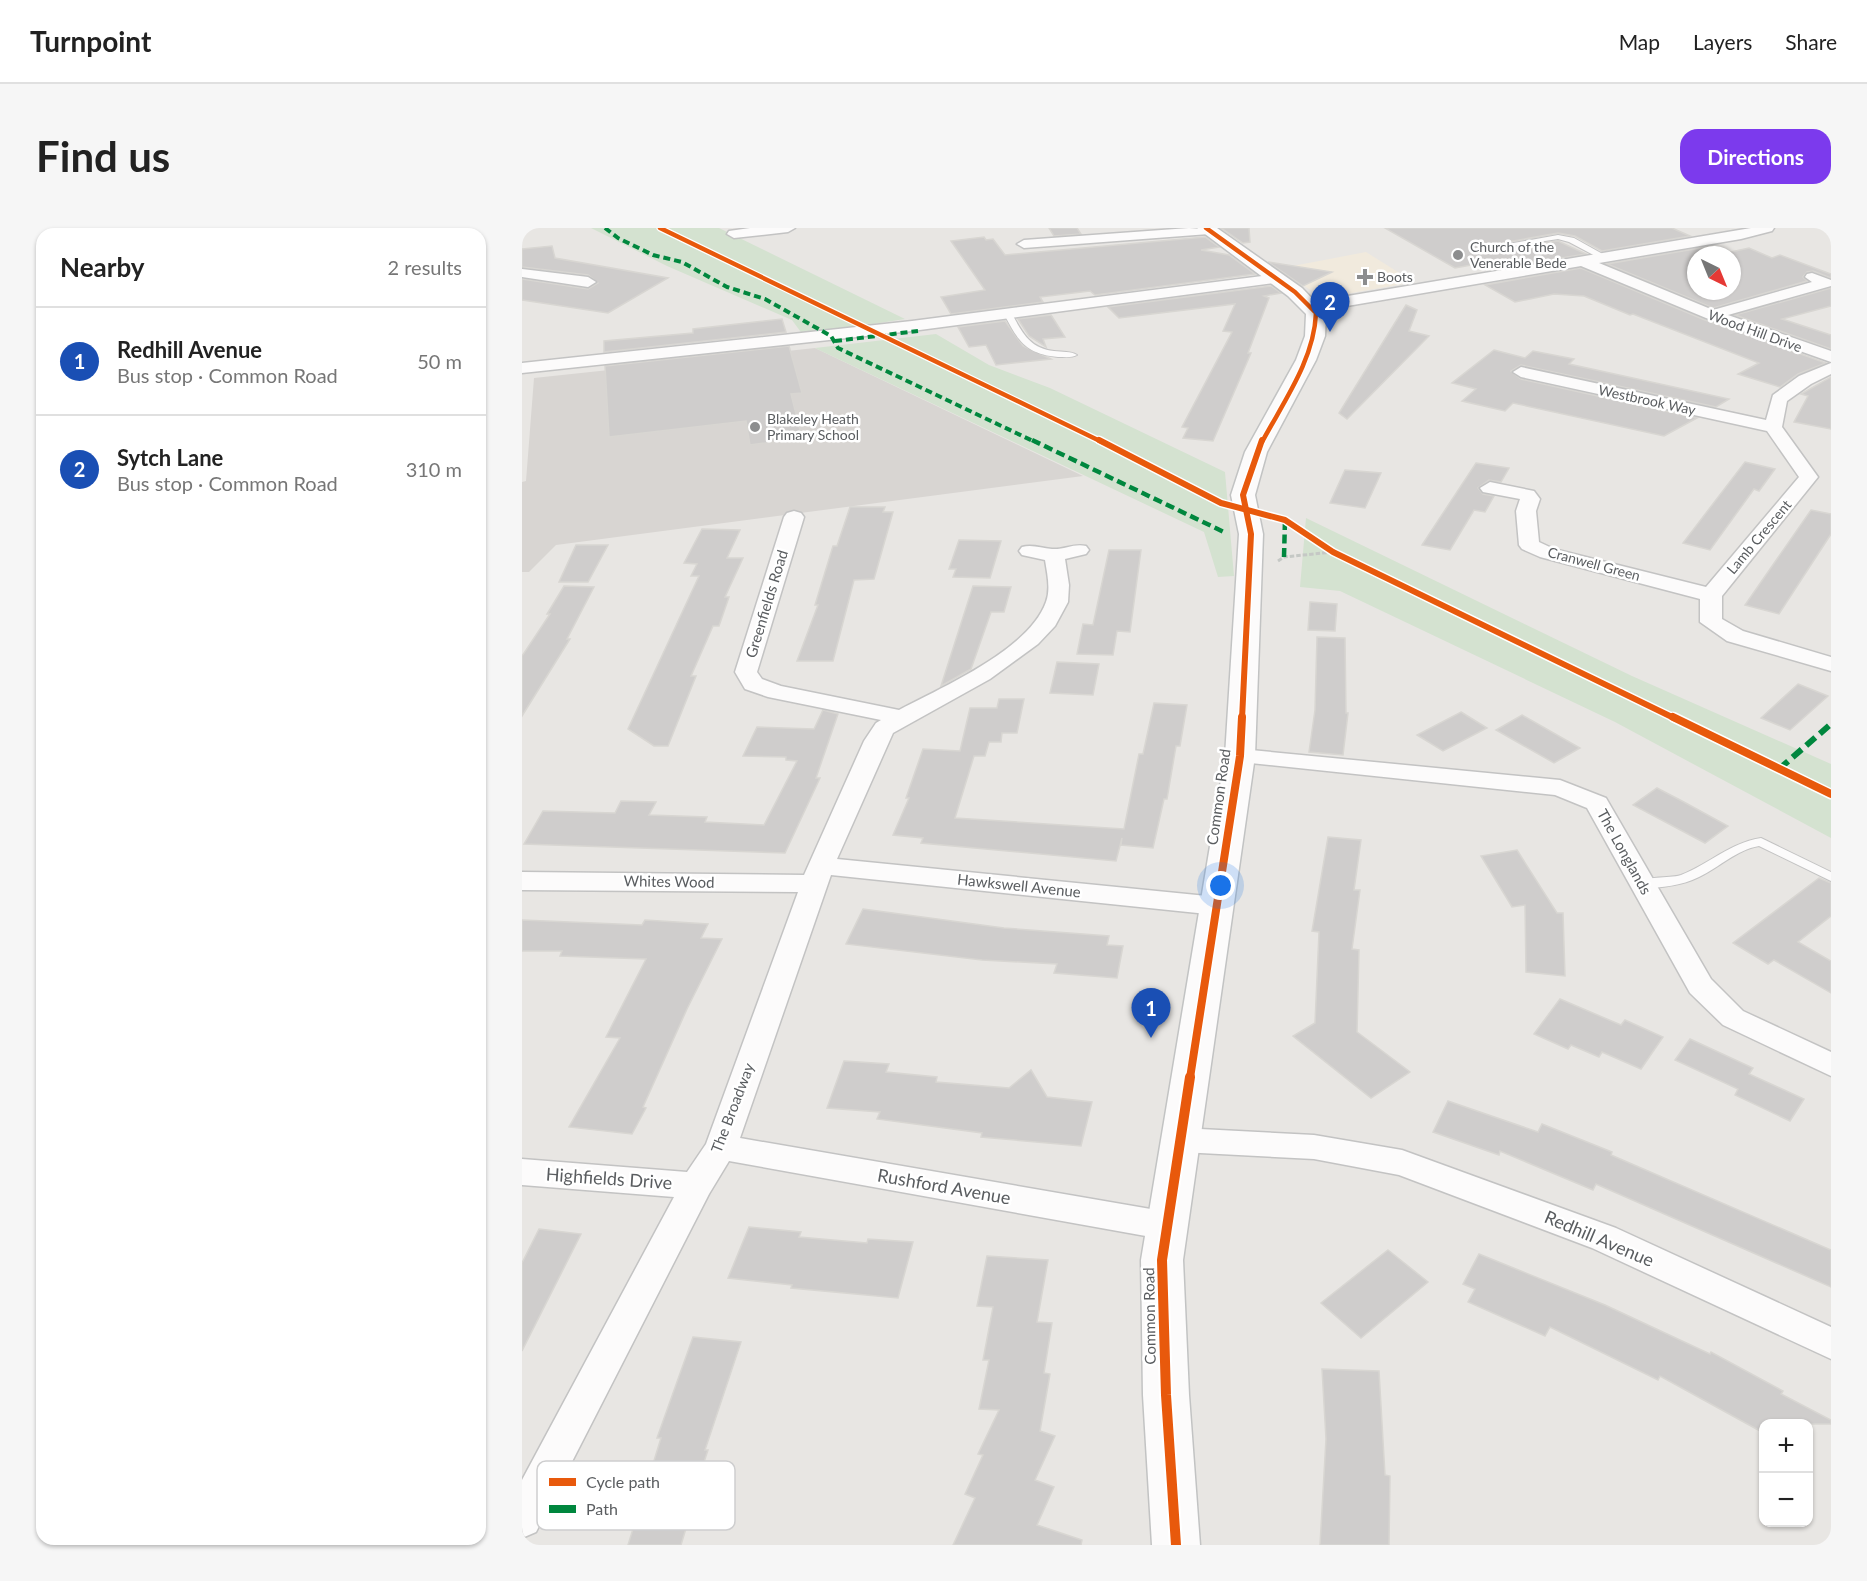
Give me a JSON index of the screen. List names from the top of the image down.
{
  "streets": {
    "street": [
      "Wood Hill Drive",
      "Westbrook Way",
      "Lamb Crescent",
      "Cranwell Green",
      "Greenfields Road",
      "Common Road",
      "The Longlands",
      "Whites Wood",
      "Hawkswell Avenue",
      "The Broadway",
      "Highfields Drive",
      "Rushford Avenue",
      "Redhill Avenue"
    ]
  },
  "crossings": [
    ["Lamb Crescent", "Cranwell Green"],
    ["Greenfields Road", "The Broadway"],
    ["Common Road", "The Longlands"],
    ["Common Road", "Hawkswell Avenue"],
    ["Common Road", "Rushford Avenue"],
    ["Common Road", "Redhill Avenue"],
    ["Whites Wood", "Hawkswell Avenue"],
    ["Whites Wood", "The Broadway"],
    ["Hawkswell Avenue", "The Broadway"],
    ["The Broadway", "Highfields Drive"],
    ["The Broadway", "Rushford Avenue"]
  ],
  "places": {
    "other": ["Church of the Venerable Bede", "Blakeley Heath Primary School"],
    "health": ["Boots"]
  },
  "legend": ["Cycle path", "Path"],
  "north": "bottom right",
  "page": {
    "header": "Turnpoint",
    "nav": ["Map", "Layers", "Share"],
    "buttons": "Directions",
    "title": "Find us",
    "heading": ["Nearby", "2 results"],
    "pins": ["2", "1"],
    "list": [
      {
        "mark": "1",
        "name": "Redhill Avenue",
        "note": "Bus stop · Common Road",
        "value": "50 m"
      },
      {
        "mark": "2",
        "name": "Sytch Lane",
        "note": "Bus stop · Common Road",
        "value": "310 m"
      }
    ],
    "map_buttons": ["+", "−"]
  }
}
